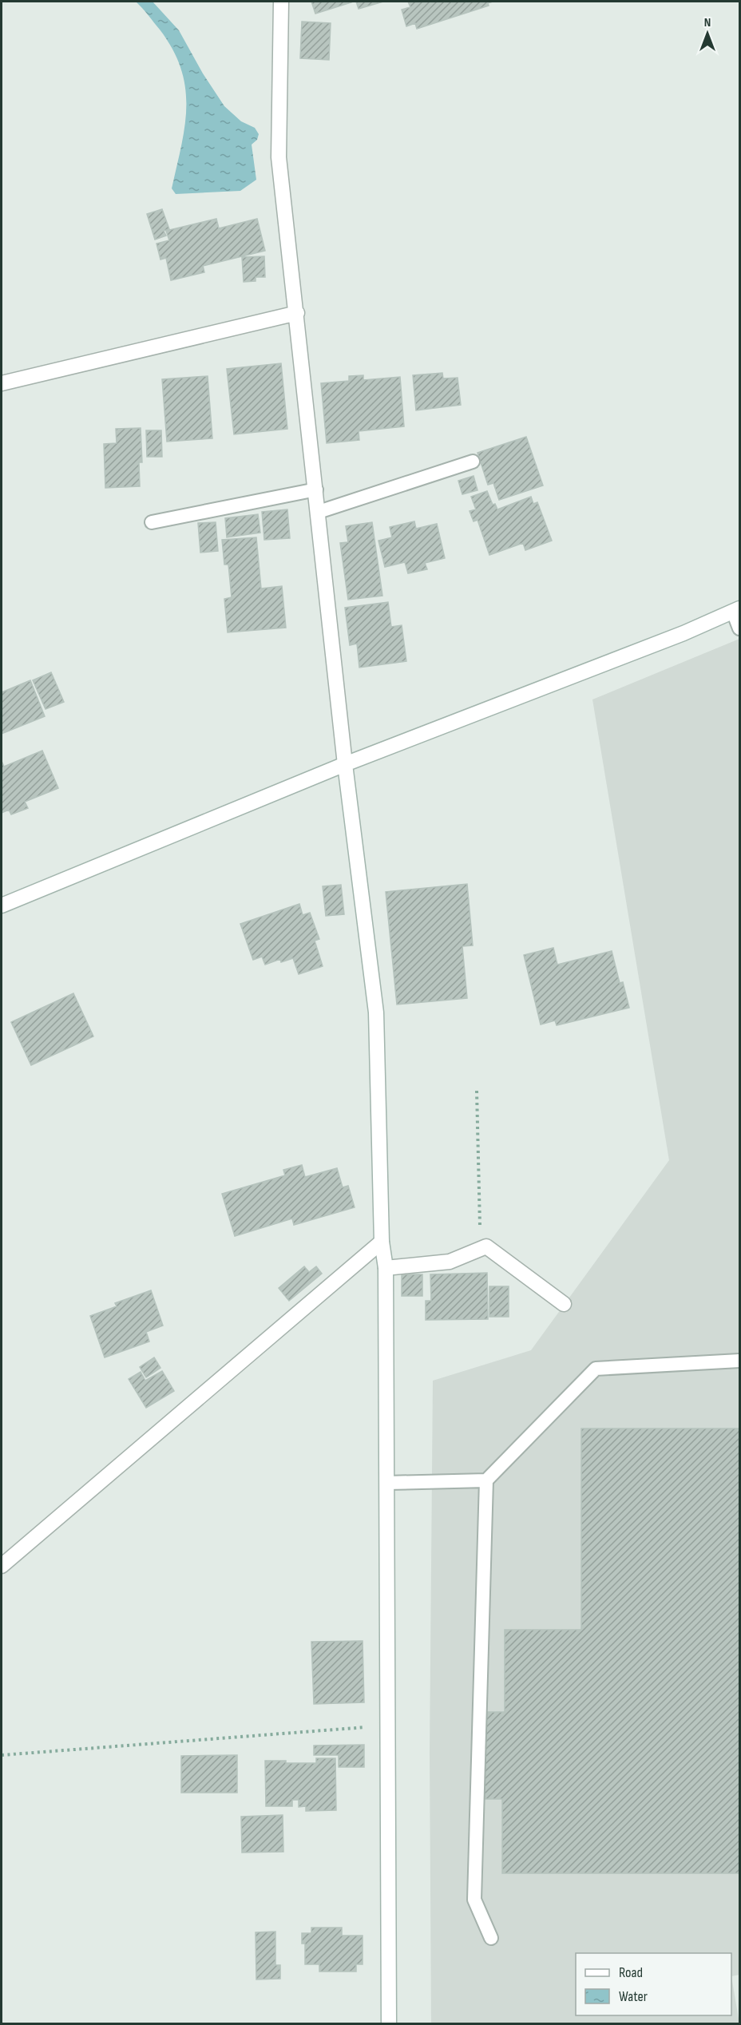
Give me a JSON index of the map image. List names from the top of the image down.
{
  "legend": ["Road", "Water"],
  "north": "top"
}
